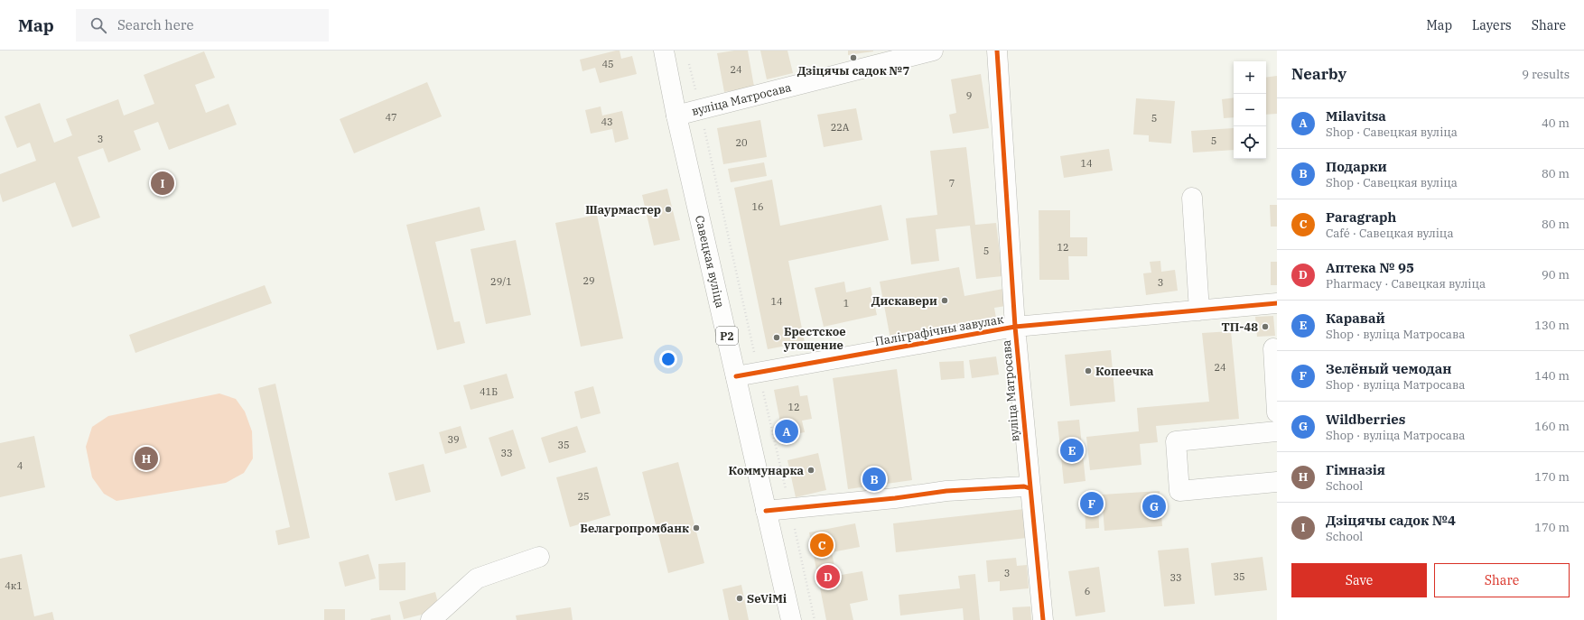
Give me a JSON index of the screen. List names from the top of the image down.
{
  "streets": {
    "street": [
      "вуліца Матросава",
      "Савецкая вуліца",
      "Паліграфічны завулак",
      "Р2"
    ]
  },
  "crossings": [
    ["вуліца Матросава", "Савецкая вуліца"],
    ["вуліца Матросава", "Паліграфічны завулак"],
    ["Савецкая вуліца", "Паліграфічны завулак"]
  ],
  "places": [
    "Дзіцячы садок №7",
    "Шаурмастер",
    "Дискавери",
    "ТП-48",
    "Брестское угощение",
    "Копеечка",
    "Коммунарка",
    "Белагропромбанк",
    "SeViMi"
  ],
  "house_numbers": [
    "45",
    "24",
    "9",
    "47",
    "5",
    "43",
    "22А",
    "3",
    "5",
    "20",
    "14",
    "7",
    "16",
    "12",
    "5",
    "29",
    "29/1",
    "3",
    "14",
    "1",
    "24",
    "41Б",
    "12",
    "39",
    "35",
    "33",
    "4",
    "25",
    "3",
    "35",
    "33",
    "4к1",
    "6"
  ],
  "page": {
    "header": "Map",
    "search": "Search here",
    "nav": ["Map", "Layers", "Share"],
    "heading": ["Nearby", "9 results"],
    "map_buttons": ["+", "−"],
    "list": [
      {
        "mark": "A",
        "name": "Milavitsa",
        "note": "Shop · Савецкая вуліца",
        "value": "40 m"
      },
      {
        "mark": "B",
        "name": "Подарки",
        "note": "Shop · Савецкая вуліца",
        "value": "80 m"
      },
      {
        "mark": "C",
        "name": "Paragraph",
        "note": "Café · Савецкая вуліца",
        "value": "80 m"
      },
      {
        "mark": "D",
        "name": "Аптека № 95",
        "note": "Pharmacy · Савецкая вуліца",
        "value": "90 m"
      },
      {
        "mark": "E",
        "name": "Каравай",
        "note": "Shop · вуліца Матросава",
        "value": "130 m"
      },
      {
        "mark": "F",
        "name": "Зелёный чемодан",
        "note": "Shop · вуліца Матросава",
        "value": "140 m"
      },
      {
        "mark": "G",
        "name": "Wildberries",
        "note": "Shop · вуліца Матросава",
        "value": "160 m"
      },
      {
        "mark": "H",
        "name": "Гімназія",
        "note": "School",
        "value": "170 m"
      },
      {
        "mark": "I",
        "name": "Дзіцячы садок №4",
        "note": "School",
        "value": "170 m"
      }
    ],
    "pins": [
      "I",
      "A",
      "E",
      "H",
      "B",
      "F",
      "G",
      "C",
      "D"
    ],
    "buttons": ["Save", "Share"]
  }
}
